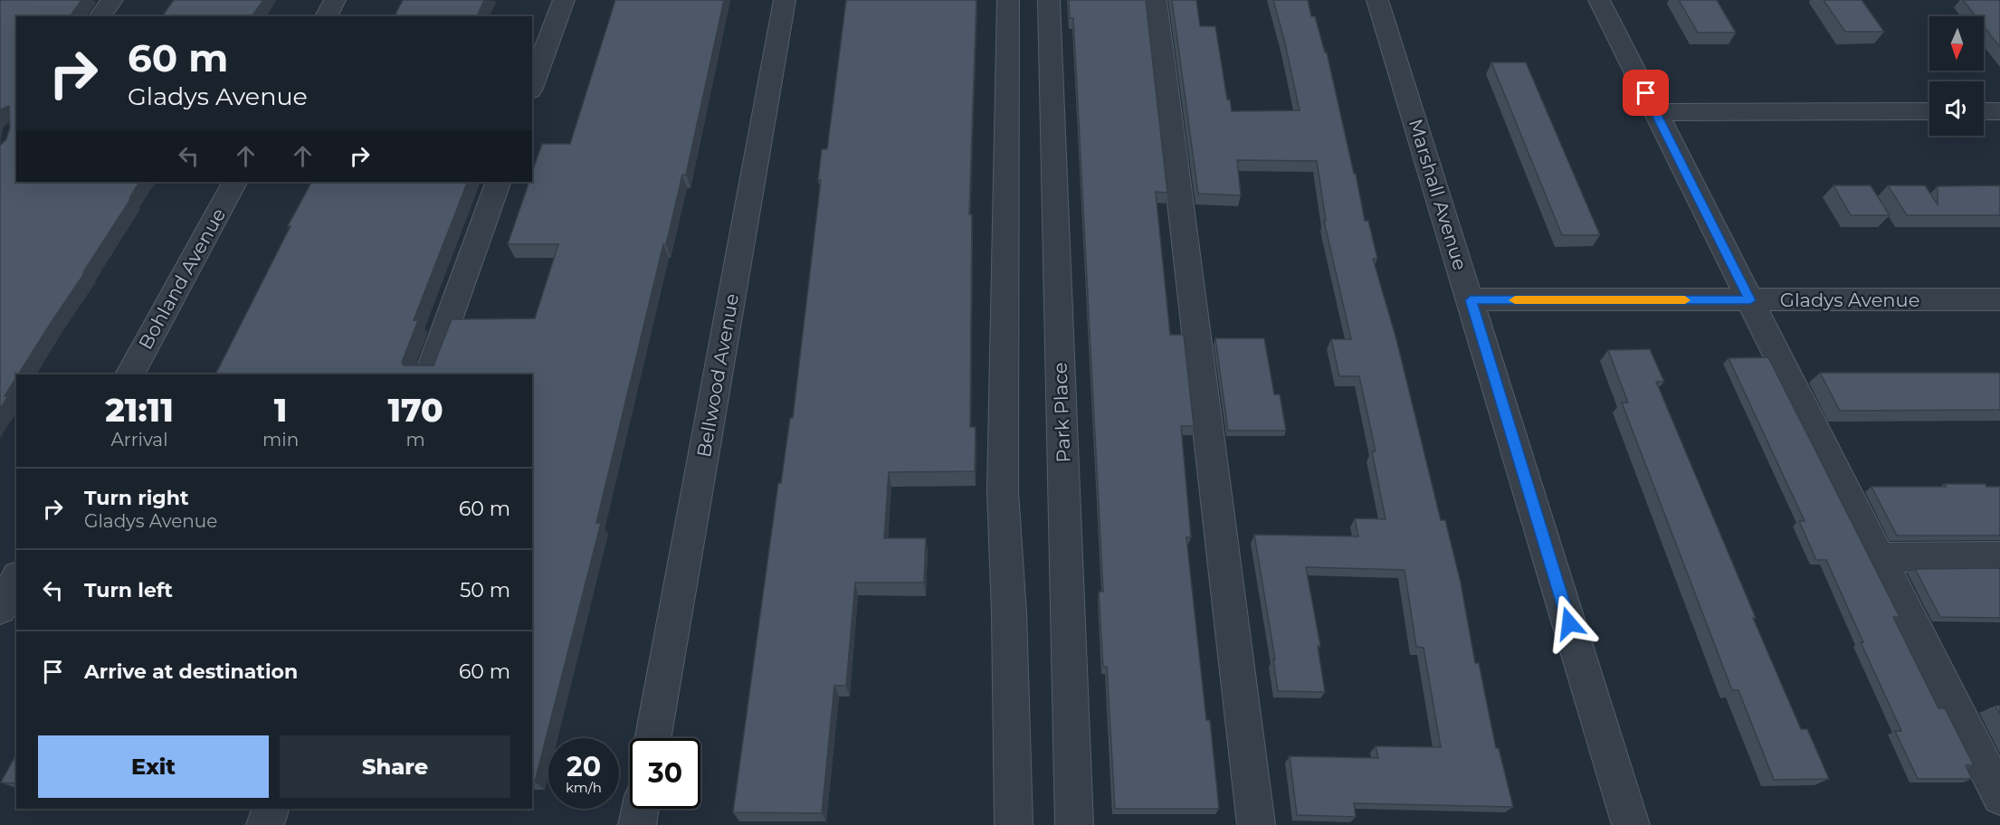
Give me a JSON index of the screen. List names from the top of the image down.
{
  "streets": {
    "street": [
      "Marshall Avenue",
      "Bohland Avenue",
      "Gladys Avenue",
      "Bellwood Avenue",
      "Park Place"
    ]
  },
  "crossings": [
    ["Marshall Avenue", "Gladys Avenue"]
  ],
  "north": "bottom",
  "page": {
    "turn": ["60 m", "Gladys Avenue"],
    "eta": [
      "21:11",
      "Arrival",
      "1",
      "min",
      "170",
      "m"
    ],
    "list": [
      {
        "name": "Turn right",
        "note": "Gladys Avenue",
        "value": "60 m"
      },
      {
        "name": "Turn left",
        "value": "50 m"
      },
      {
        "name": "Arrive at destination",
        "value": "60 m"
      }
    ],
    "buttons": ["Exit", "Share"],
    "speed": "20 km/h",
    "limit": "30"
  }
}
